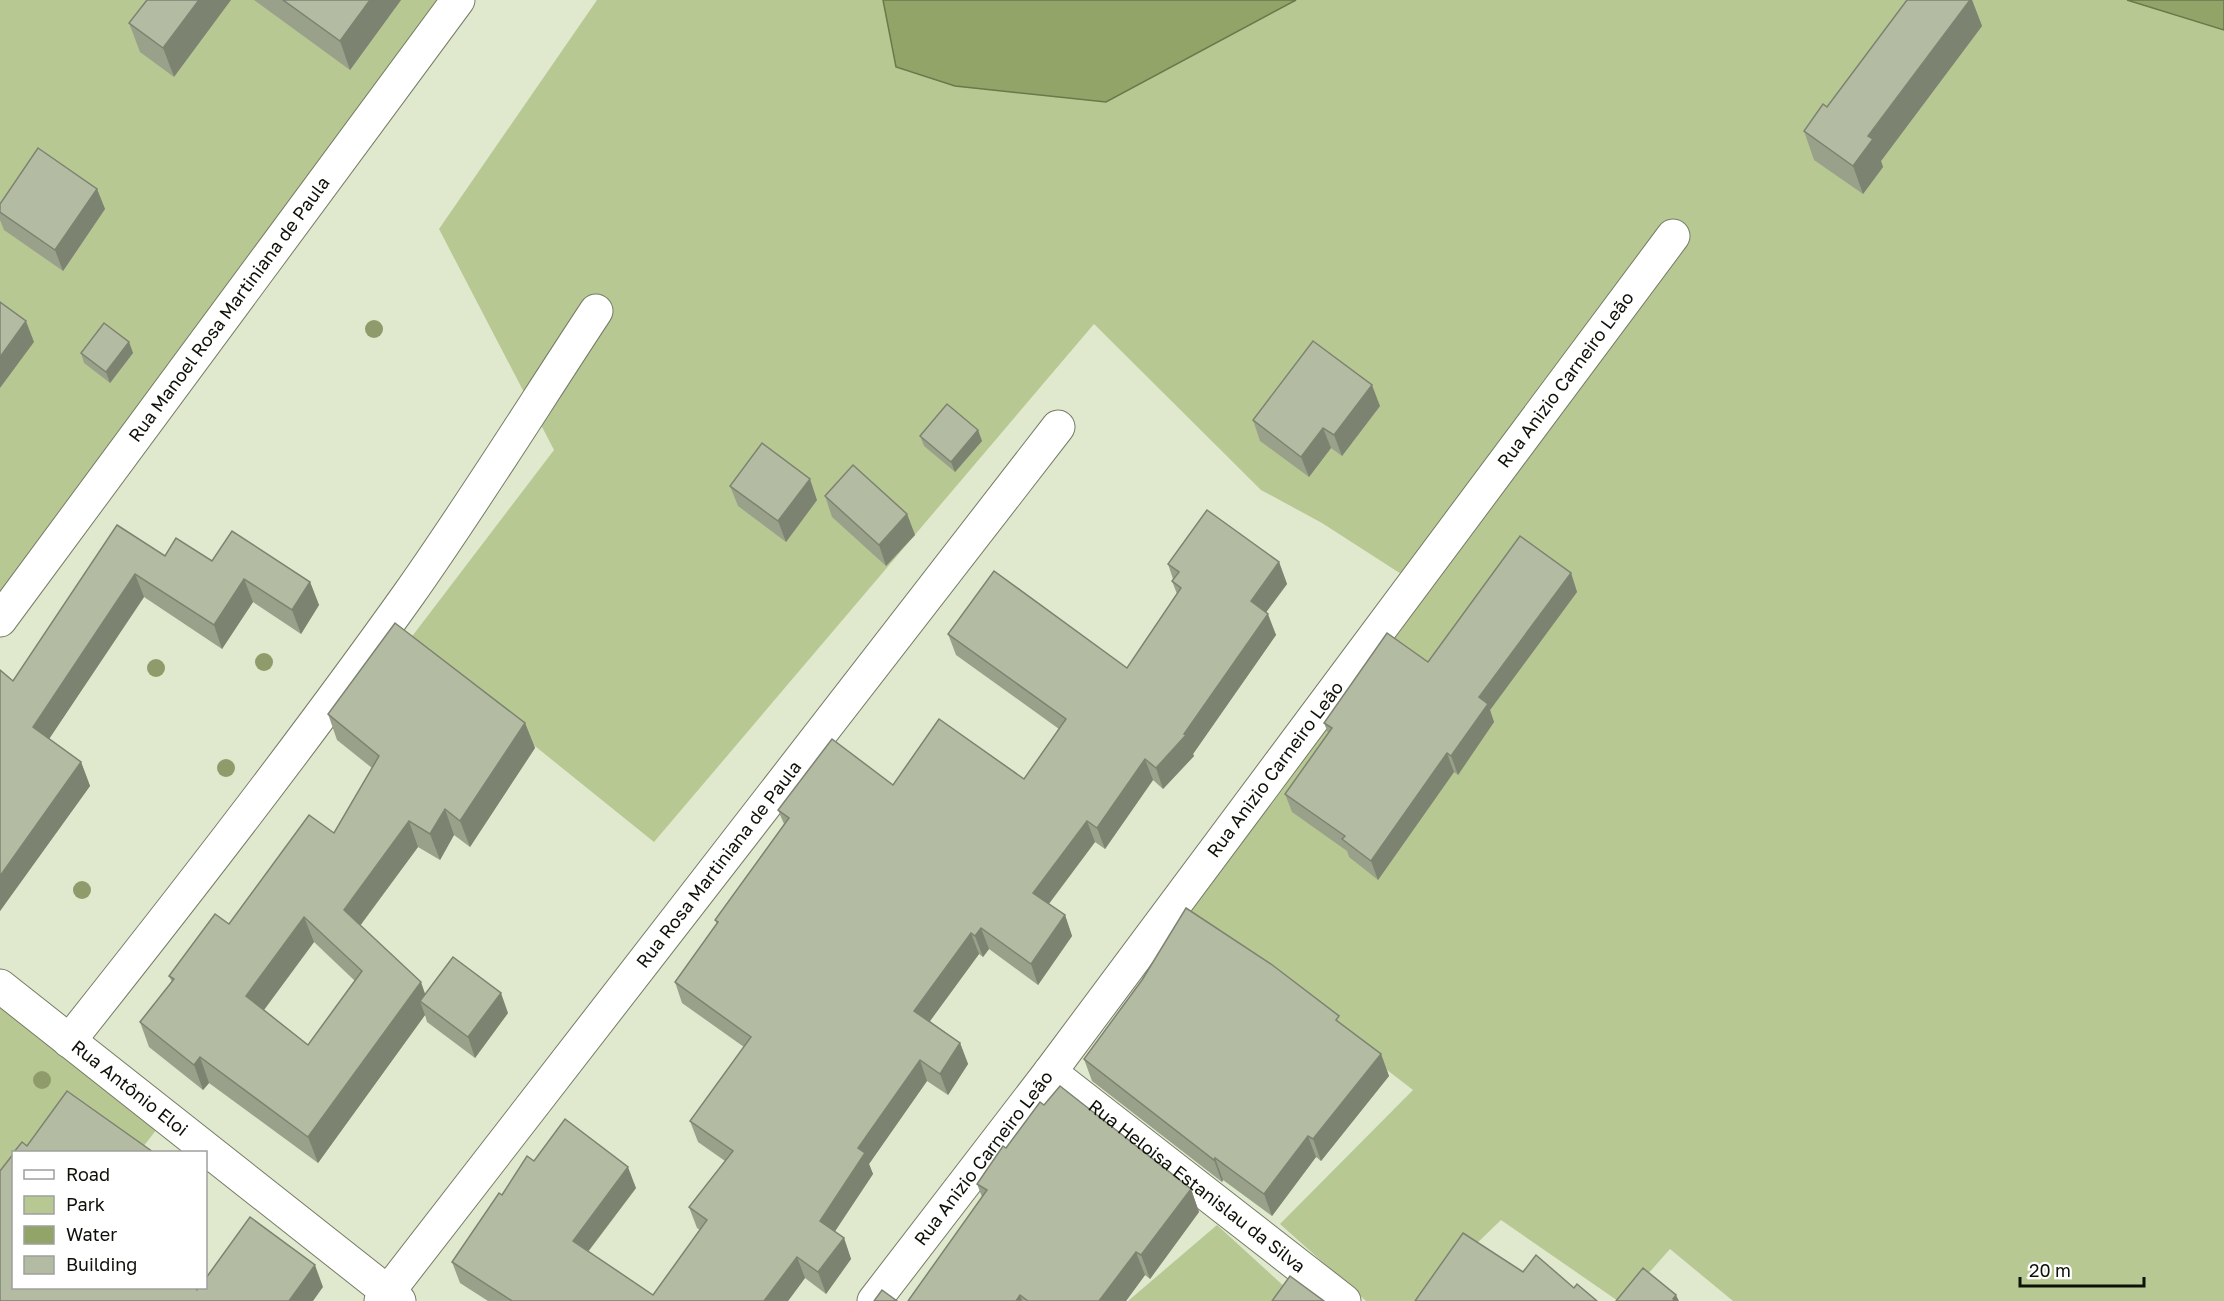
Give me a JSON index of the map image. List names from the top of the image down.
{
  "streets": {
    "street": [
      "Rua Manoel Rosa Martiniana de Paula",
      "Rua Anizio Carneiro Leão",
      "Rua Rosa Martiniana de Paula",
      "Rua Antônio Eloi",
      "Rua Heloisa Estanislau da Silva"
    ]
  },
  "crossings": [
    ["Rua Anizio Carneiro Leão", "Rua Heloisa Estanislau da Silva"],
    ["Rua Rosa Martiniana de Paula", "Rua Antônio Eloi"]
  ],
  "legend": [
    "Road",
    "Park",
    "Water",
    "Building"
  ],
  "scale_bar": "20 m"
}
